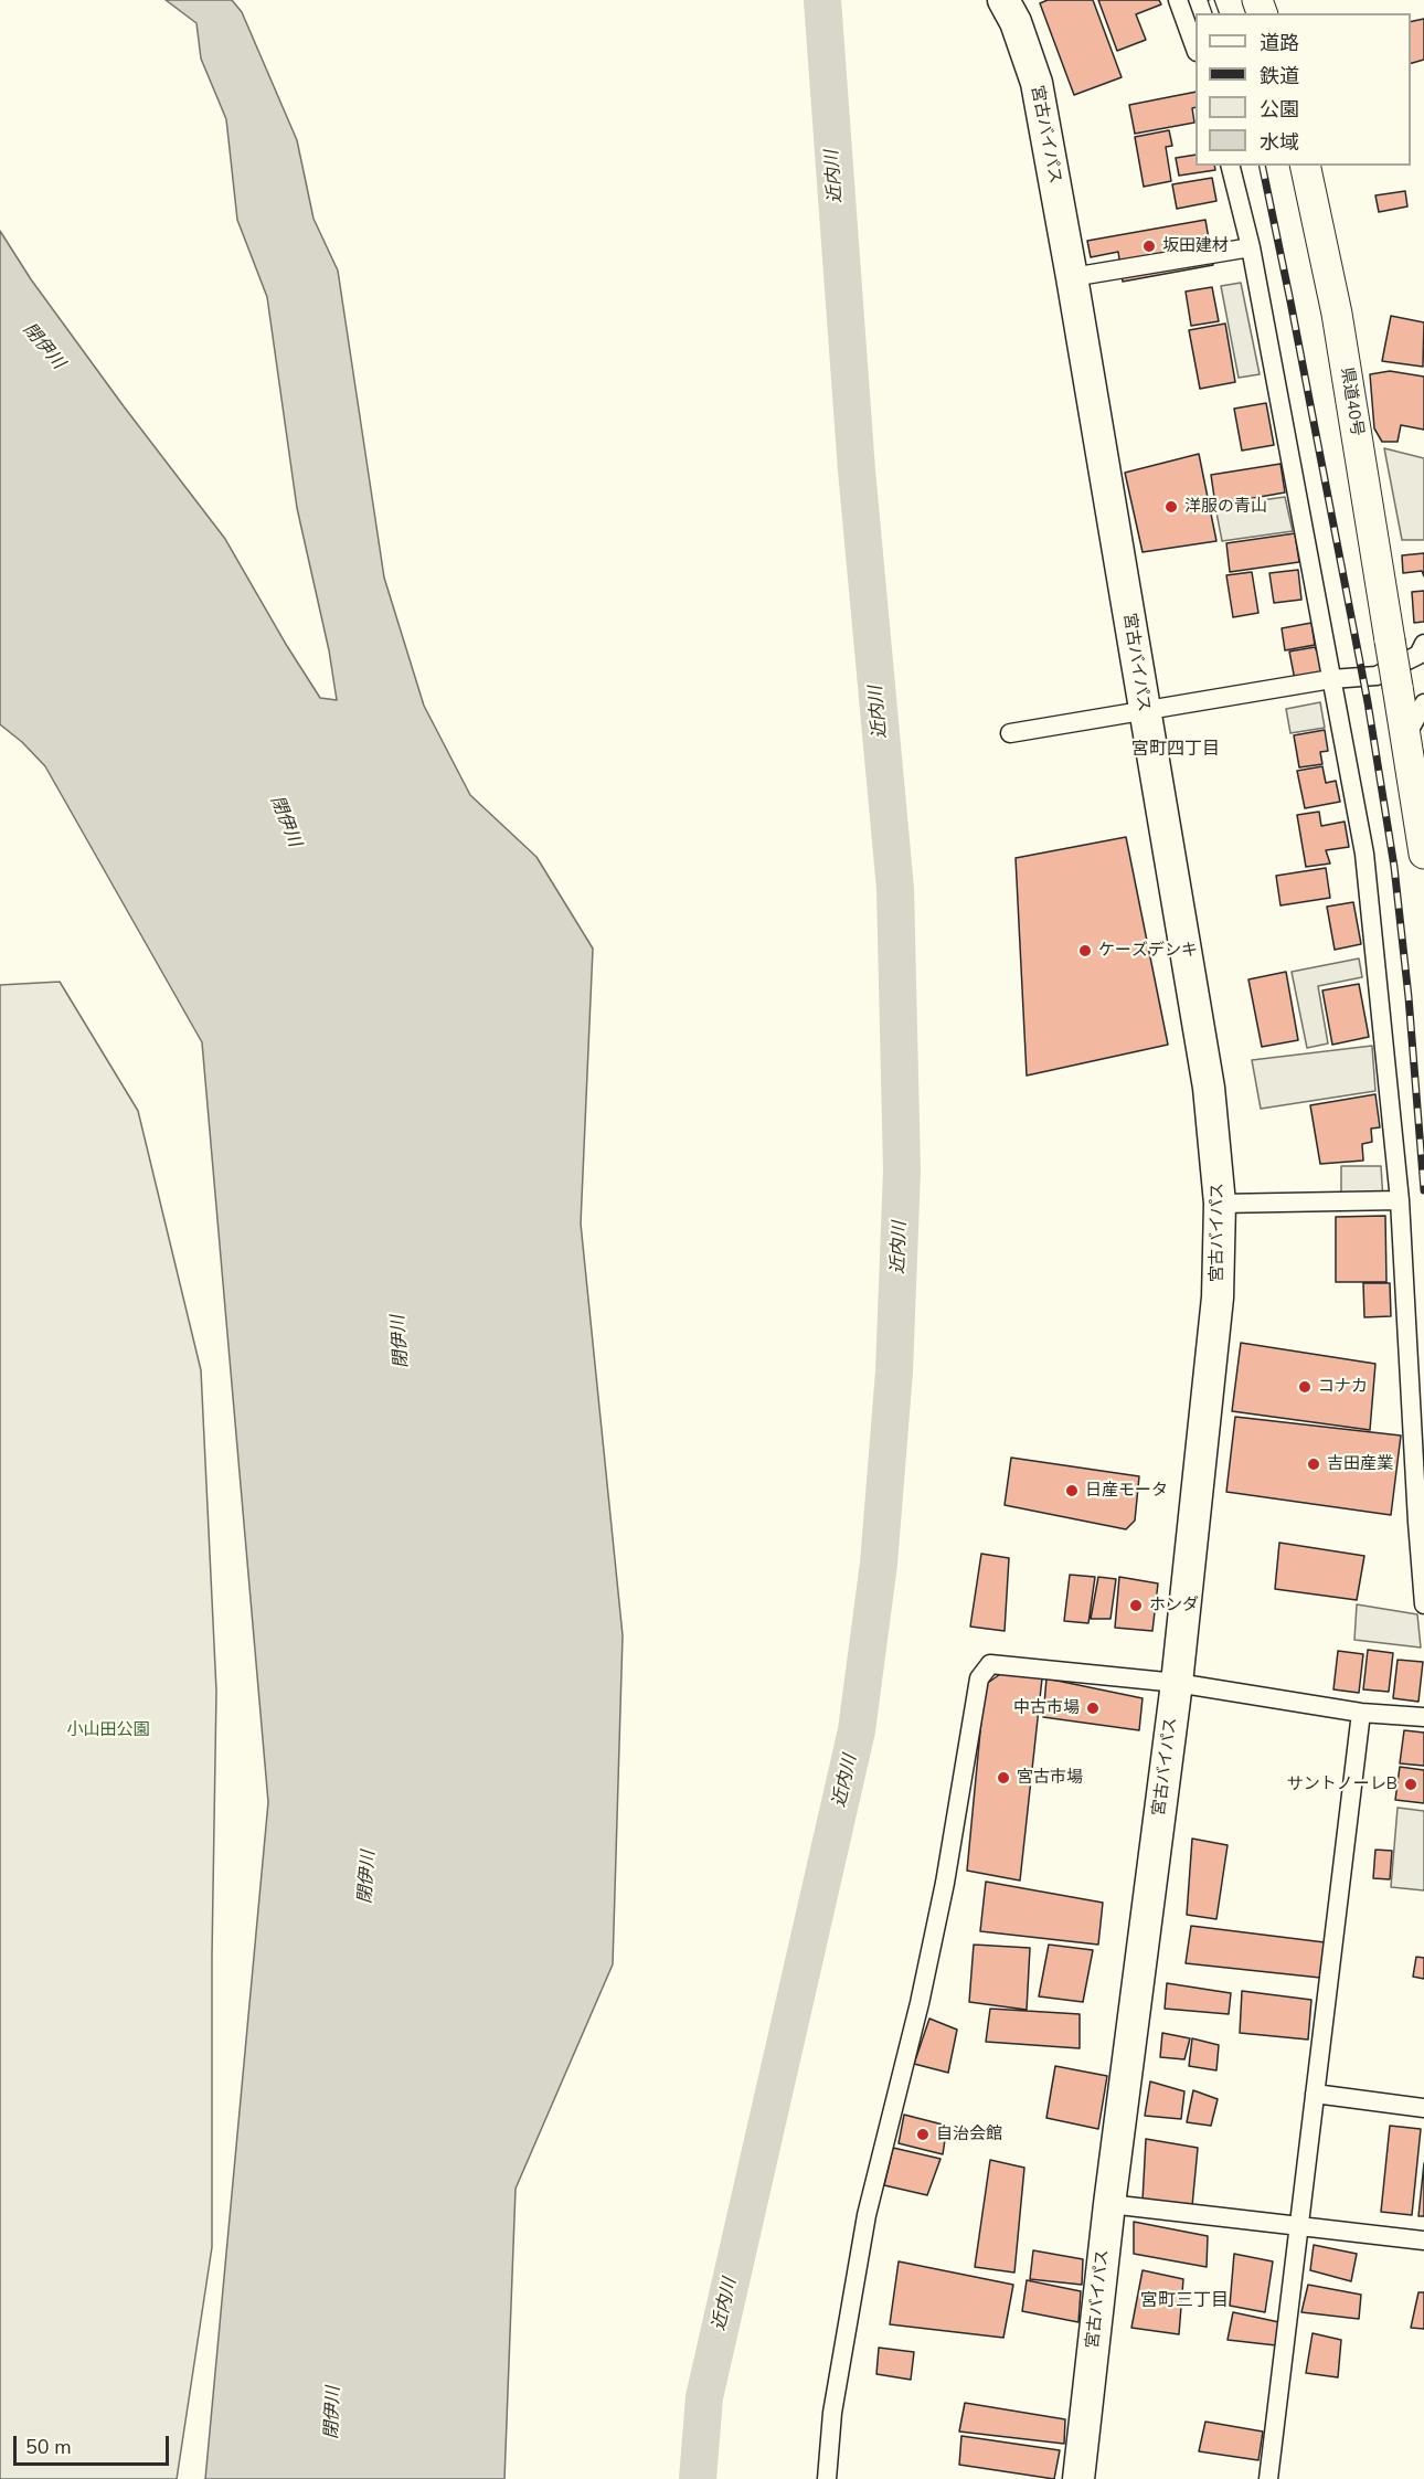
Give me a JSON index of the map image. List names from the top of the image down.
{
  "streets": {
    "highway": ["宮古バイパス"],
    "main road": ["県道40号"]
  },
  "districts": ["宮町四丁目", "宮町三丁目"],
  "water": ["近内川", "閉伊川"],
  "parks": ["小山田公園"],
  "places": [
    "坂田建材",
    "洋服の青山",
    "ケーズデンキ",
    "コナカ",
    "吉田産業",
    "日産モータ",
    "ホンダ",
    "中古市場",
    "宮古市場",
    "サントノーレB",
    "自治会館"
  ],
  "legend": [
    "道路",
    "鉄道",
    "公園",
    "水域"
  ],
  "scale_bar": "50 m"
}
